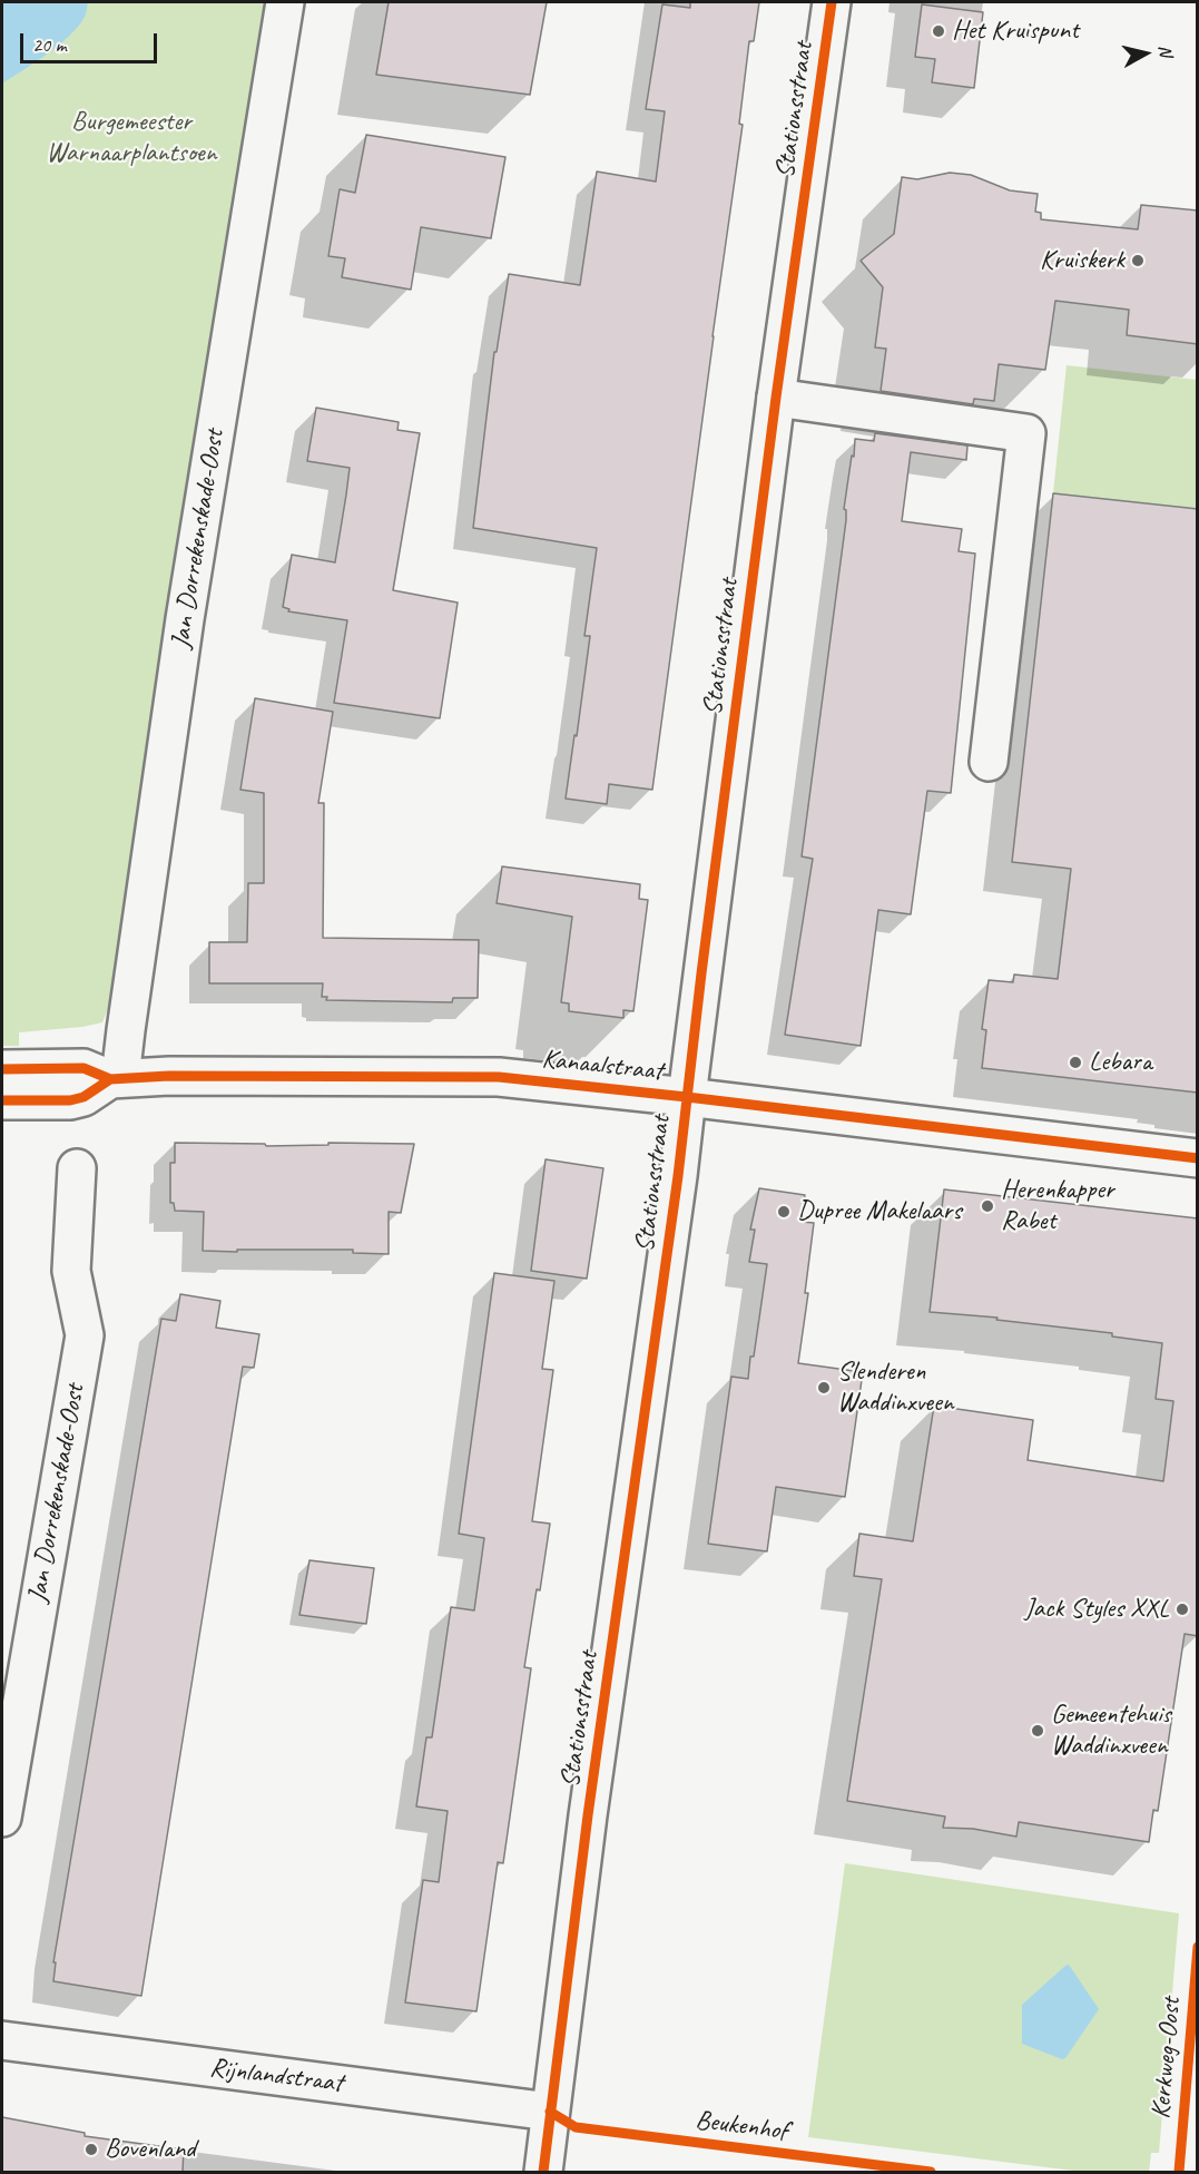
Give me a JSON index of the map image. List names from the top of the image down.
{
  "streets": {
    "street": [
      "Stationsstraat",
      "Jan Dorrekenskade-Oost",
      "Kanaalstraat",
      "Rijnlandstraat"
    ],
    "cycle path": ["Kerkweg-Oost", "Beukenhof"]
  },
  "crossings": [
    ["Stationsstraat", "Kanaalstraat"],
    ["Stationsstraat", "Rijnlandstraat"],
    ["Jan Dorrekenskade-Oost", "Kanaalstraat"]
  ],
  "parks": ["Burgemeester Warnaarplantsoen"],
  "places": [
    "Het Kruispunt",
    "Kruiskerk",
    "Lebara",
    "Herenkapper Rabet",
    "Dupree Makelaars",
    "Slenderen Waddinxveen",
    "Jack Styles XXL",
    "Gemeentehuis Waddinxveen",
    "Bovenland"
  ],
  "scale_bar": "20 m",
  "north": "right"
}
